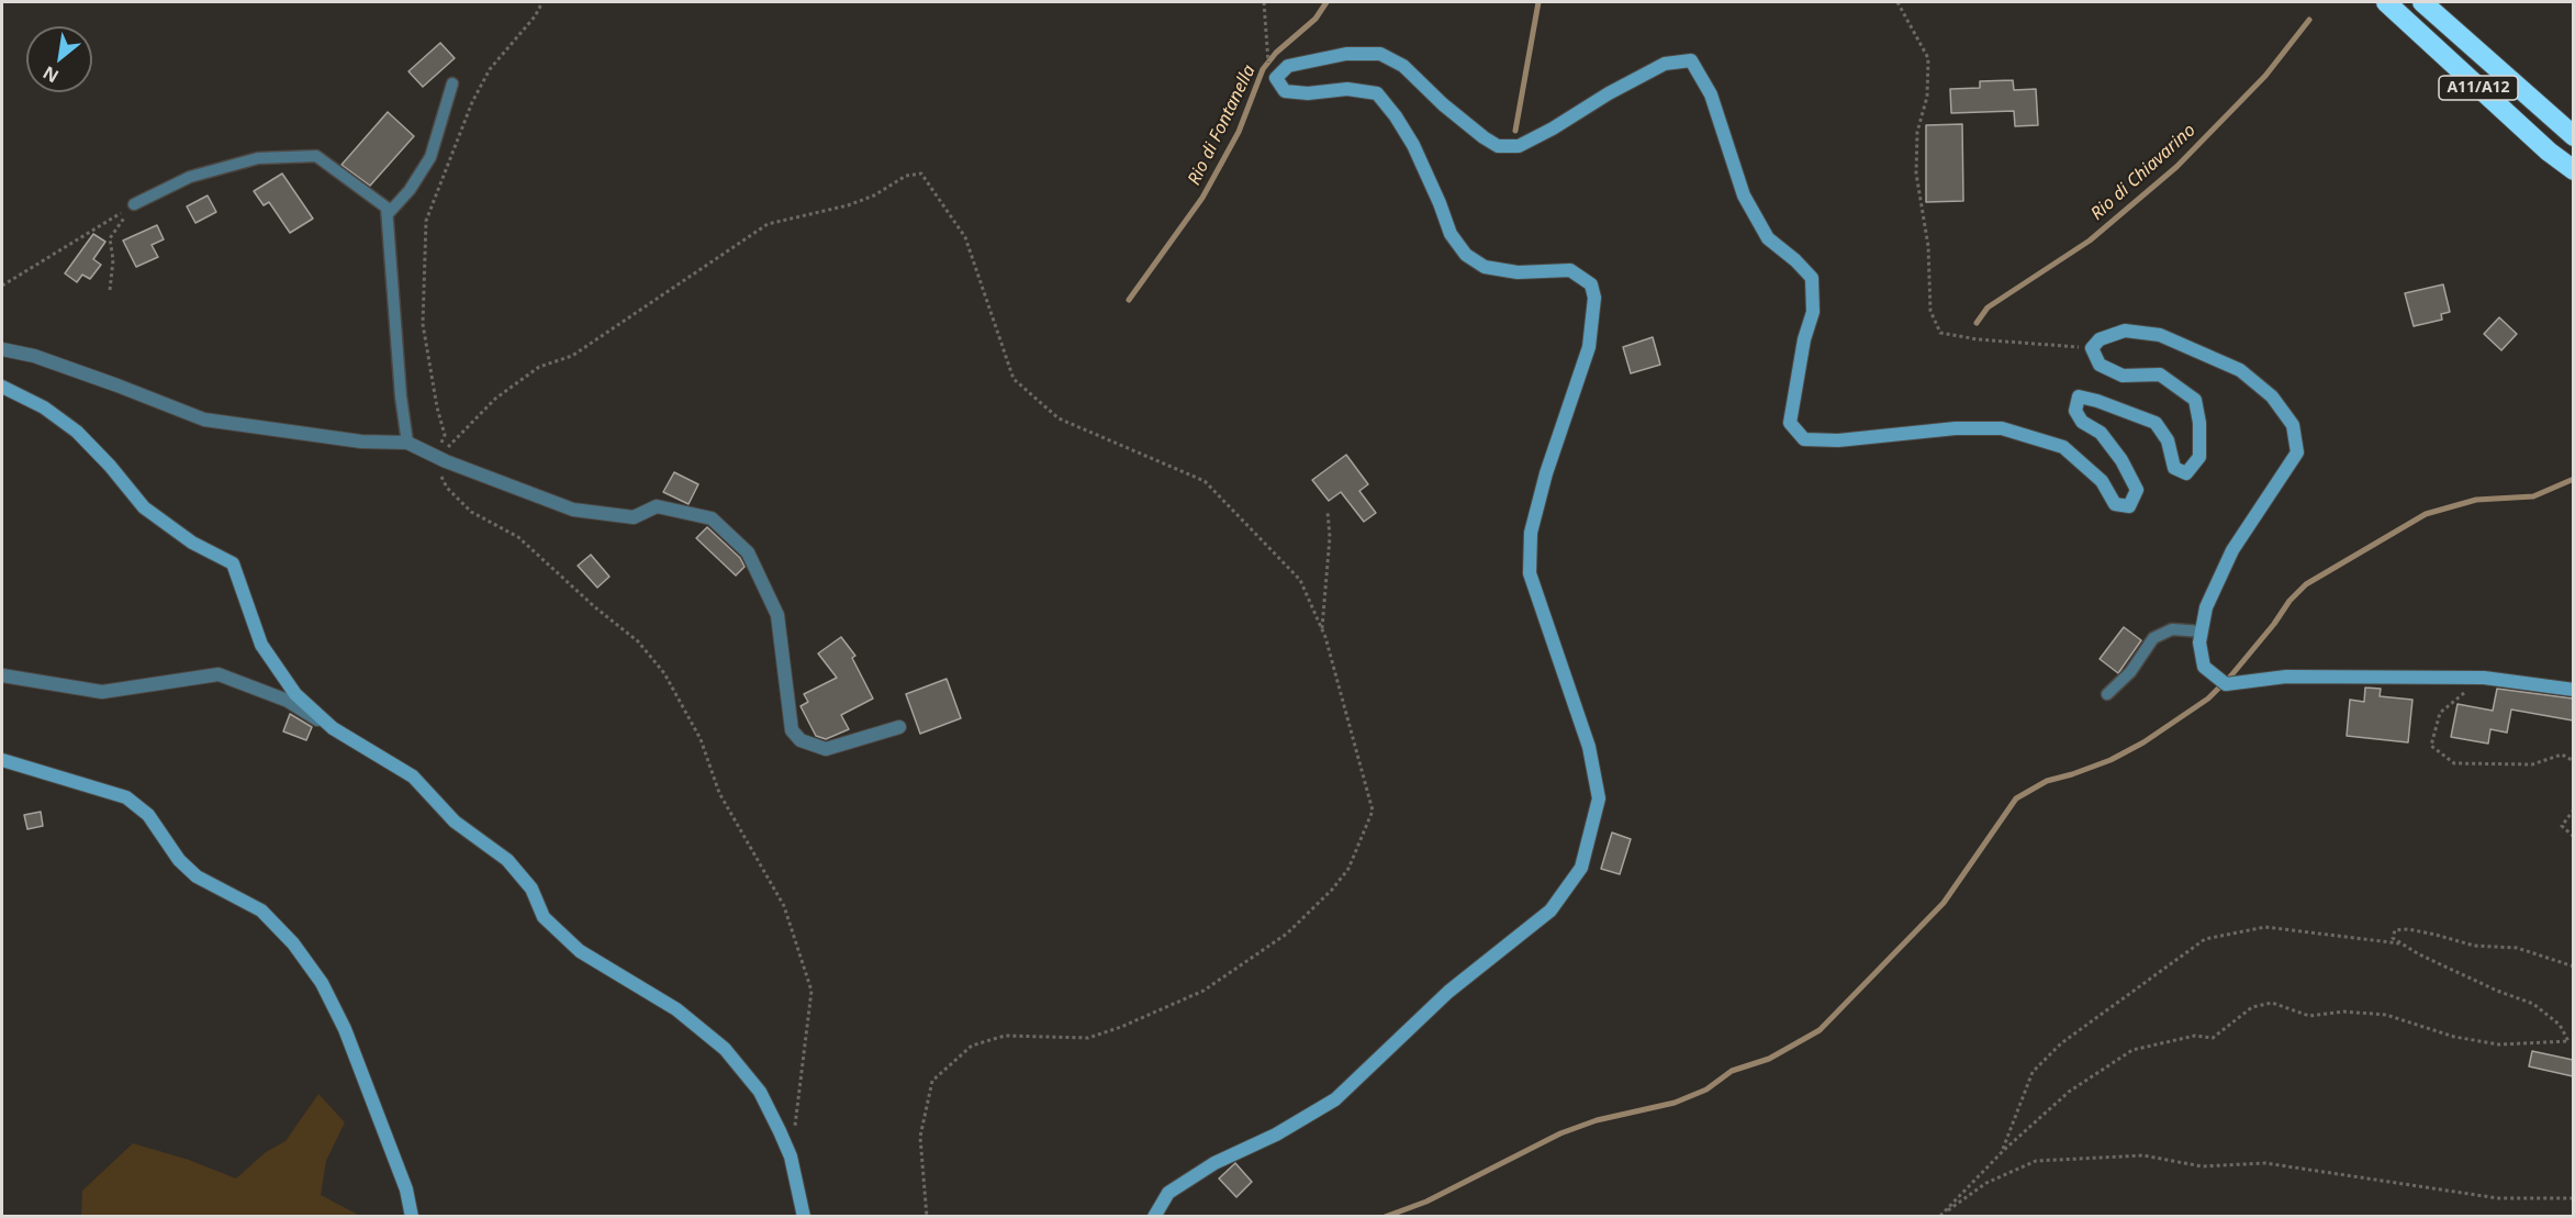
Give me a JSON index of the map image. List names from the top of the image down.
{
  "streets": {
    "highway": ["A11/A12"]
  },
  "water": ["Rio di Fontanella", "Rio di Chiavarino"],
  "north": "bottom left"
}
